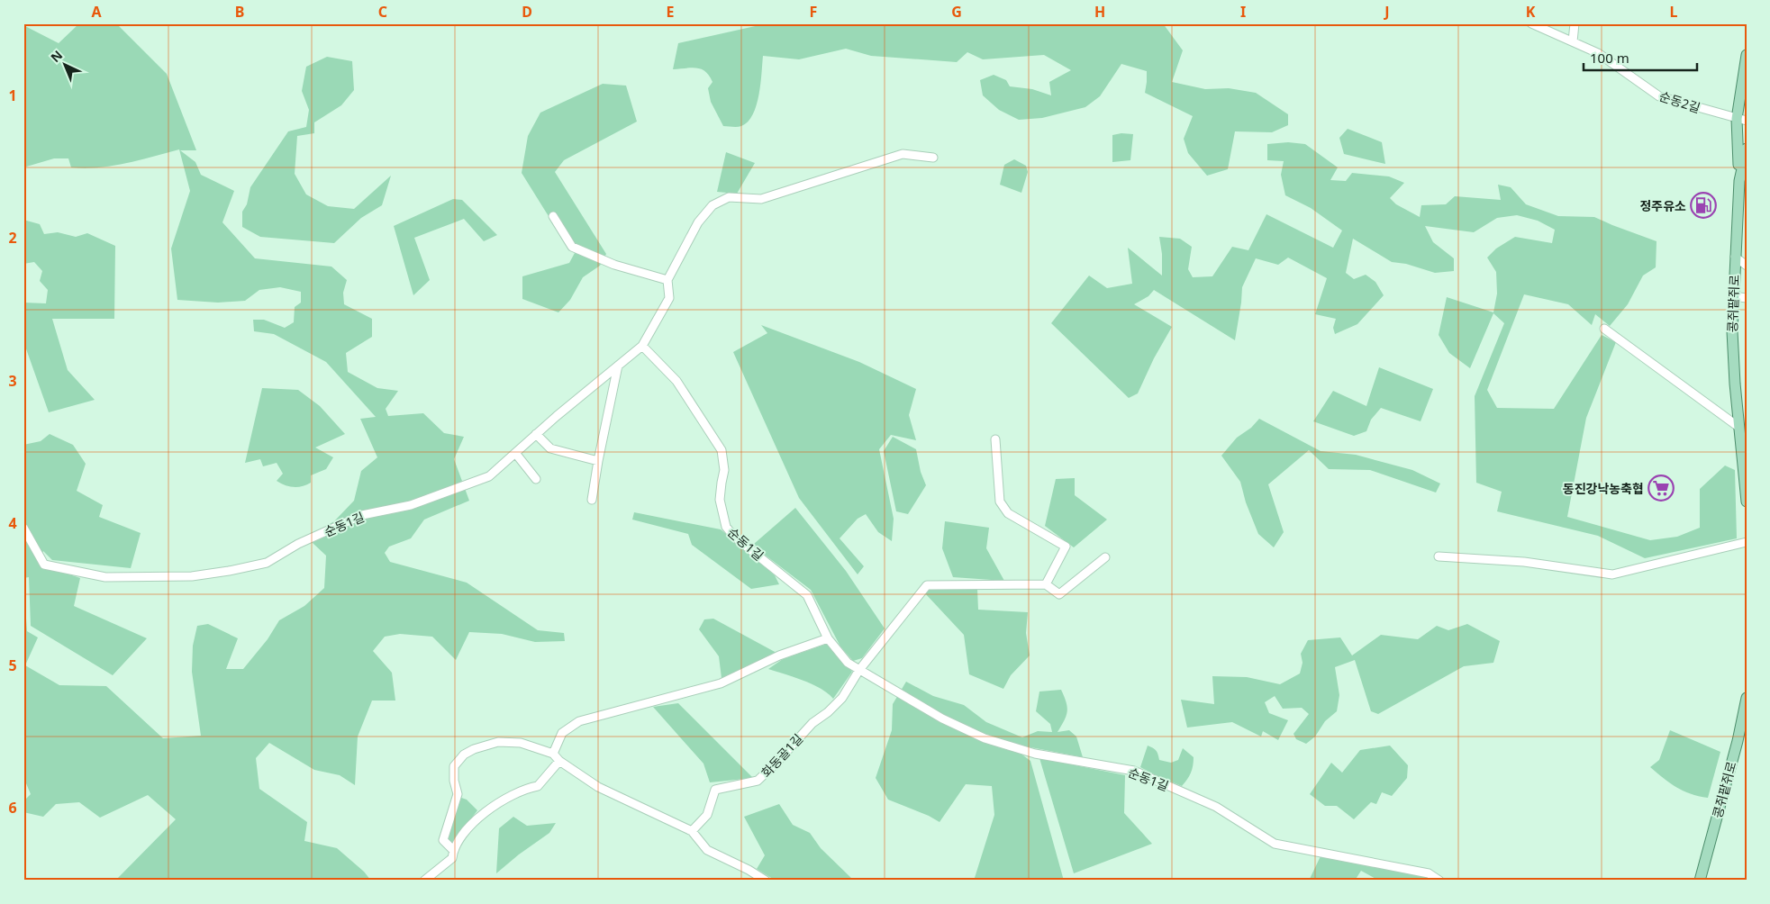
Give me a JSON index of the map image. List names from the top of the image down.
{
  "streets": {
    "main road": ["콩쥐팥쥐로"],
    "street": ["순동2길", "순동1길", "화동골1길"]
  },
  "crossings": [
    ["순동2길", "콩쥐팥쥐로"],
    ["순동1길", "화동골1길"]
  ],
  "places": {
    "fuel station": ["정주유소"],
    "supermarket": ["동진강낙농축협"]
  },
  "scale_bar": "100 m",
  "north": "top left",
  "grid": {
    "columns": [
      "A",
      "B",
      "C",
      "D",
      "E",
      "F",
      "G",
      "H",
      "I",
      "J",
      "K",
      "L"
    ],
    "rows": [
      "1",
      "2",
      "3",
      "4",
      "5",
      "6"
    ]
  }
}
